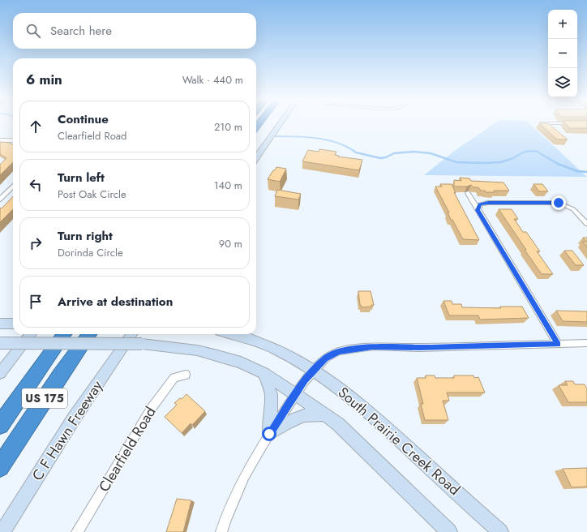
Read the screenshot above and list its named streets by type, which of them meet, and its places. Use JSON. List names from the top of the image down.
{
  "streets": {
    "highway": ["US 175"],
    "main road": ["C F Hawn Freeway", "South Prairie Creek Road"],
    "street": ["Clearfield Road"]
  },
  "page": {
    "map_buttons": ["+", "−"],
    "search": "Search here",
    "heading": ["6 min", "Walk · 440 m"],
    "list": [
      ["Continue", "Clearfield Road", "210 m"],
      ["Turn left", "Post Oak Circle", "140 m"],
      ["Turn right", "Dorinda Circle", "90 m"],
      "Arrive at destination"
    ]
  }
}
